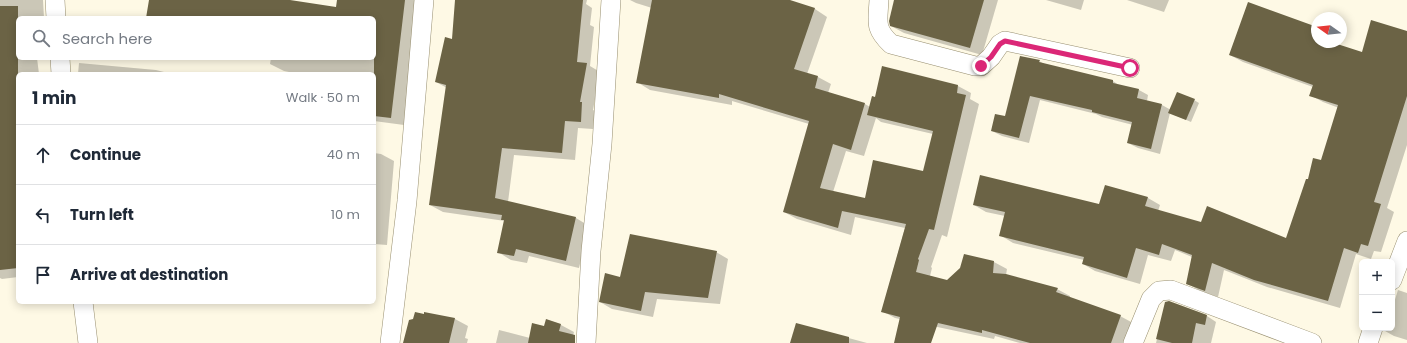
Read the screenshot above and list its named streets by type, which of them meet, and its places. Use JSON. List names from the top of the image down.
{
  "north": "left",
  "page": {
    "search": "Search here",
    "heading": ["1 min", "Walk · 50 m"],
    "list": [
      ["Continue", "40 m"],
      ["Turn left", "10 m"],
      "Arrive at destination"
    ],
    "map_buttons": ["+", "−"]
  }
}
